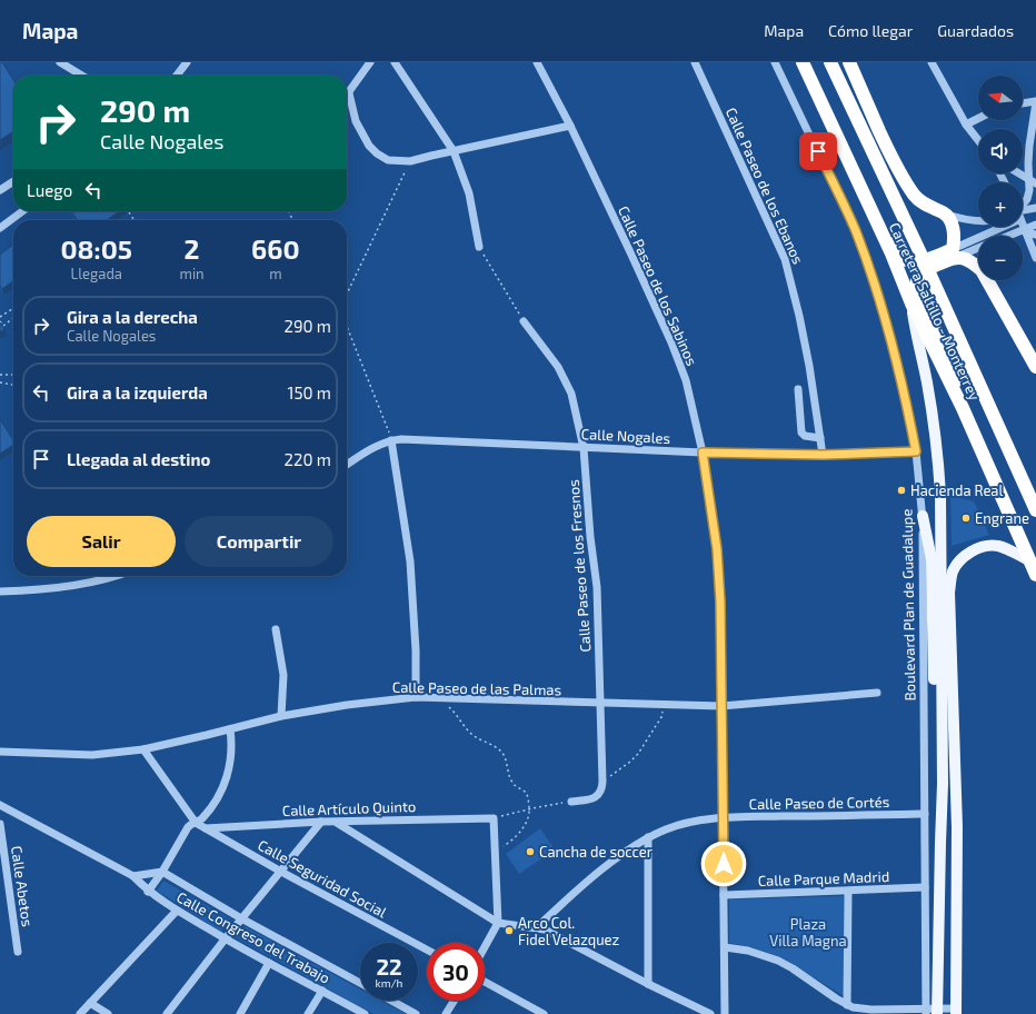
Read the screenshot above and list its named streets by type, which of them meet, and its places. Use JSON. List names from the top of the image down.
{
  "streets": {
    "highway": ["Carretera Saltillo - Monterrey"],
    "street": [
      "Calle Paseo de los Ebanos",
      "Calle Paseo de los Sabinos",
      "Calle Nogales",
      "Calle Paseo de los Fresnos",
      "Boulevard Plan de Guadalupe",
      "Calle Paseo de las Palmas",
      "Calle Paseo de Cortés",
      "Calle Artículo Quinto",
      "Calle Seguridad Social",
      "Calle Parque Madrid",
      "Calle Abetos",
      "Calle Congreso del Trabajo"
    ]
  },
  "crossings": [
    ["Calle Paseo de los Ebanos", "Calle Nogales"],
    ["Calle Paseo de los Sabinos", "Calle Nogales"],
    ["Calle Paseo de los Sabinos", "Calle Paseo de las Palmas"],
    ["Calle Paseo de los Sabinos", "Calle Paseo de Cortés"],
    ["Calle Paseo de los Sabinos", "Calle Parque Madrid"],
    ["Calle Nogales", "Calle Paseo de los Fresnos"],
    ["Calle Nogales", "Boulevard Plan de Guadalupe"],
    ["Calle Paseo de los Fresnos", "Calle Paseo de las Palmas"],
    ["Boulevard Plan de Guadalupe", "Calle Paseo de Cortés"],
    ["Boulevard Plan de Guadalupe", "Calle Parque Madrid"],
    ["Calle Artículo Quinto", "Calle Seguridad Social"]
  ],
  "parks": ["Plaza Villa Magna"],
  "places": [
    "Hacienda Real",
    "Engrane",
    "Cancha de soccer",
    "Arco Col. Fidel Velazquez"
  ],
  "north": "left",
  "page": {
    "header": "Mapa",
    "nav": ["Mapa", "Cómo llegar", "Guardados"],
    "map_buttons": ["+", "−"],
    "turn": ["290 m", "Calle Nogales"],
    "then": "Luego",
    "eta": [
      "08:05",
      "Llegada",
      "2",
      "min",
      "660",
      "m"
    ],
    "list": [
      {
        "name": "Gira a la derecha",
        "note": "Calle Nogales",
        "value": "290 m"
      },
      {
        "name": "Gira a la izquierda",
        "value": "150 m"
      },
      {
        "name": "Llegada al destino",
        "value": "220 m"
      }
    ],
    "buttons": ["Salir", "Compartir"],
    "speed": "22 km/h",
    "limit": "30"
  }
}
